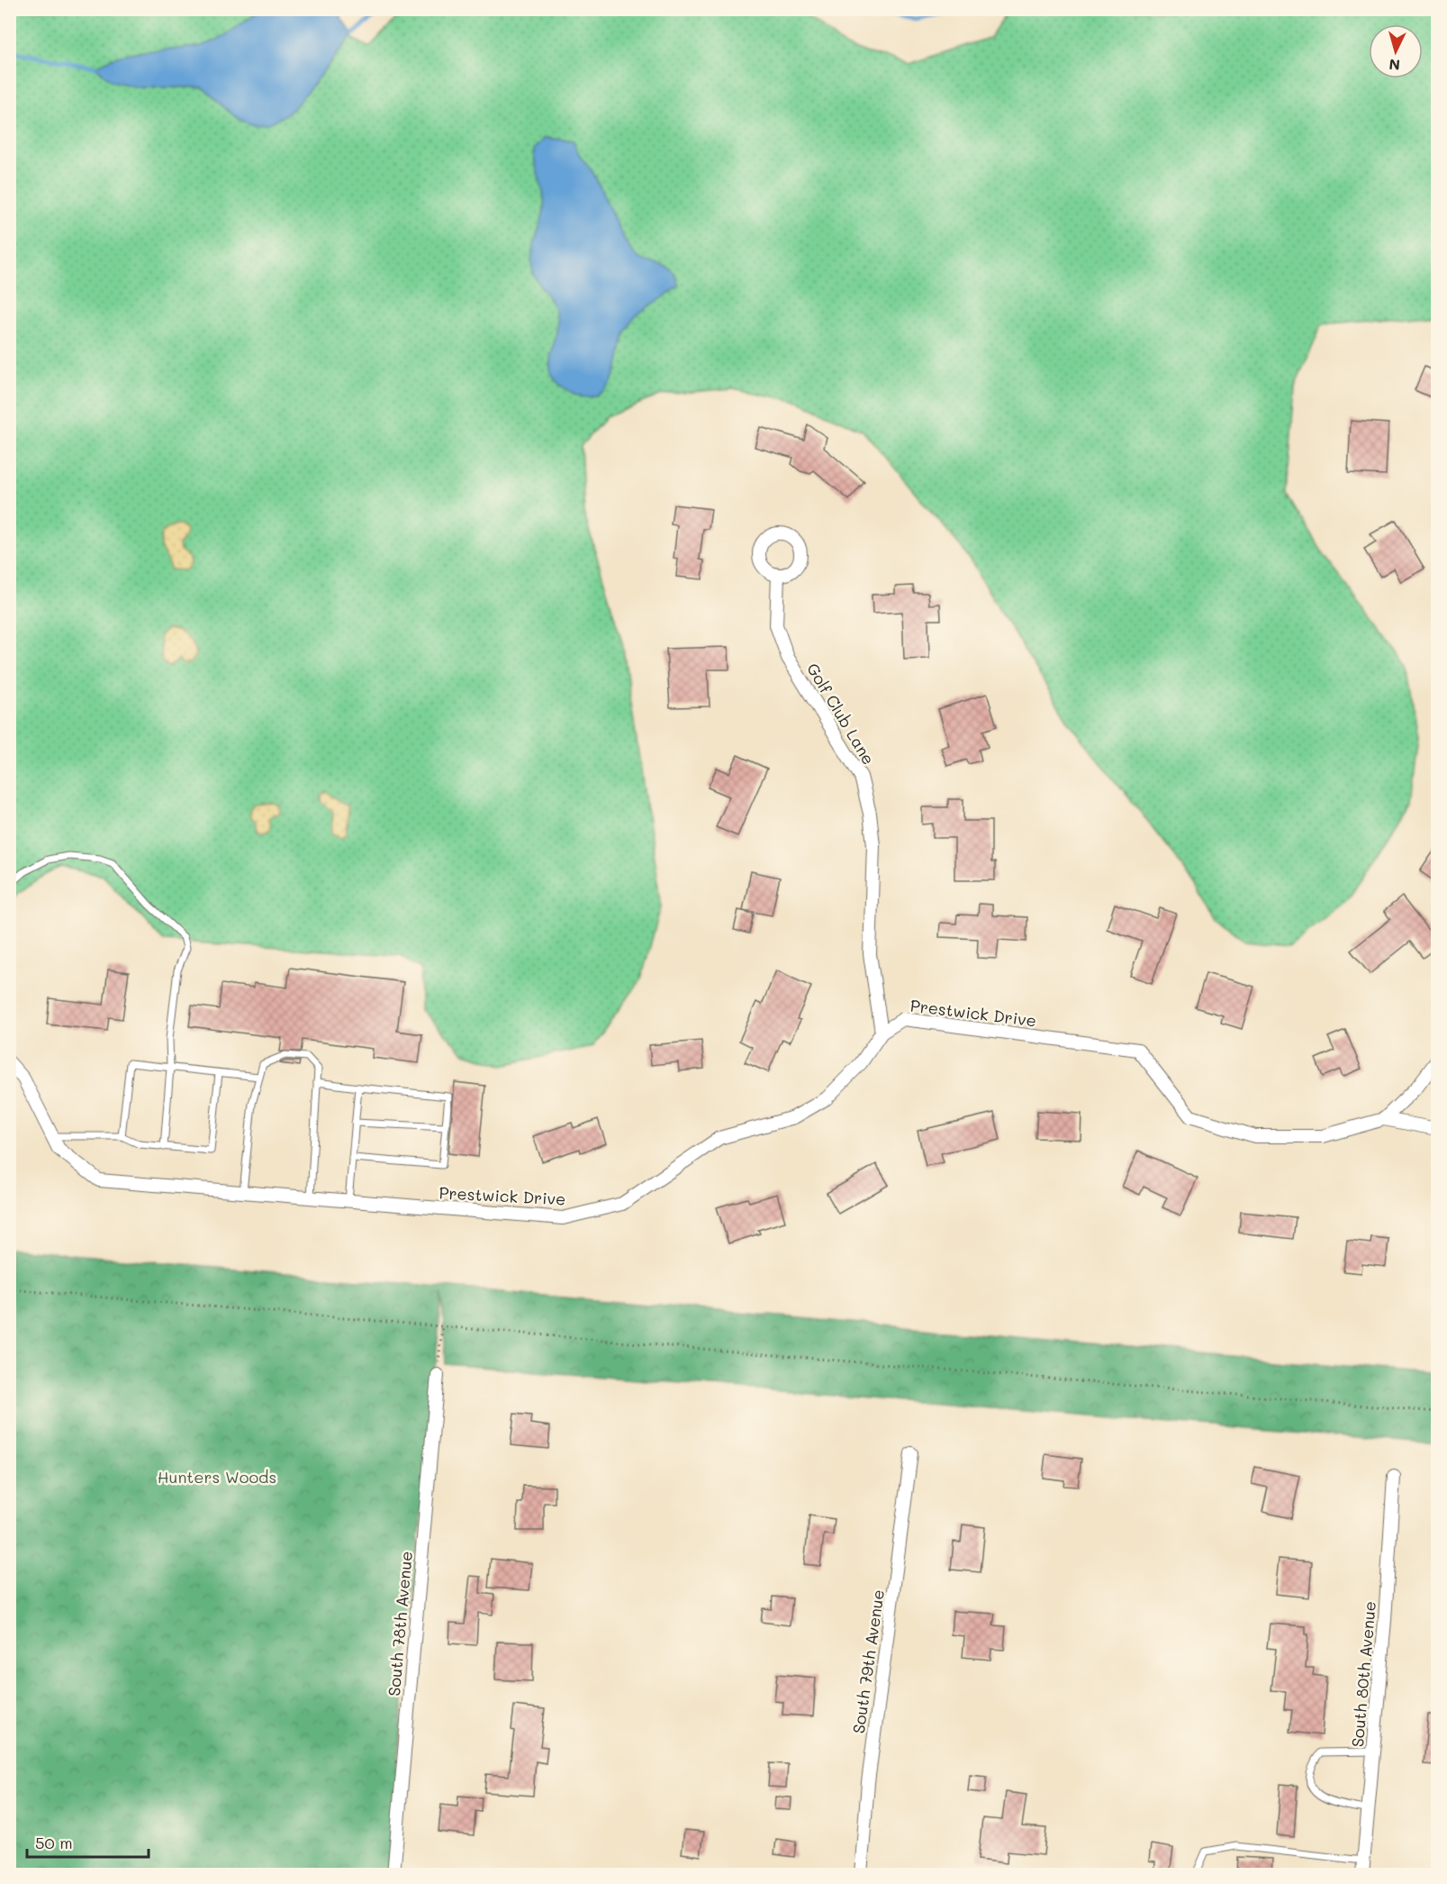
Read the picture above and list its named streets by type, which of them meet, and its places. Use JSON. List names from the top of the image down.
{
  "streets": {
    "street": [
      "Golf Club Lane",
      "Prestwick Drive",
      "South 78th Avenue",
      "South 79th Avenue",
      "South 80th Avenue"
    ]
  },
  "crossings": [
    ["Golf Club Lane", "Prestwick Drive"]
  ],
  "parks": ["Hunters Woods"],
  "scale_bar": "50 m",
  "north": "bottom"
}
